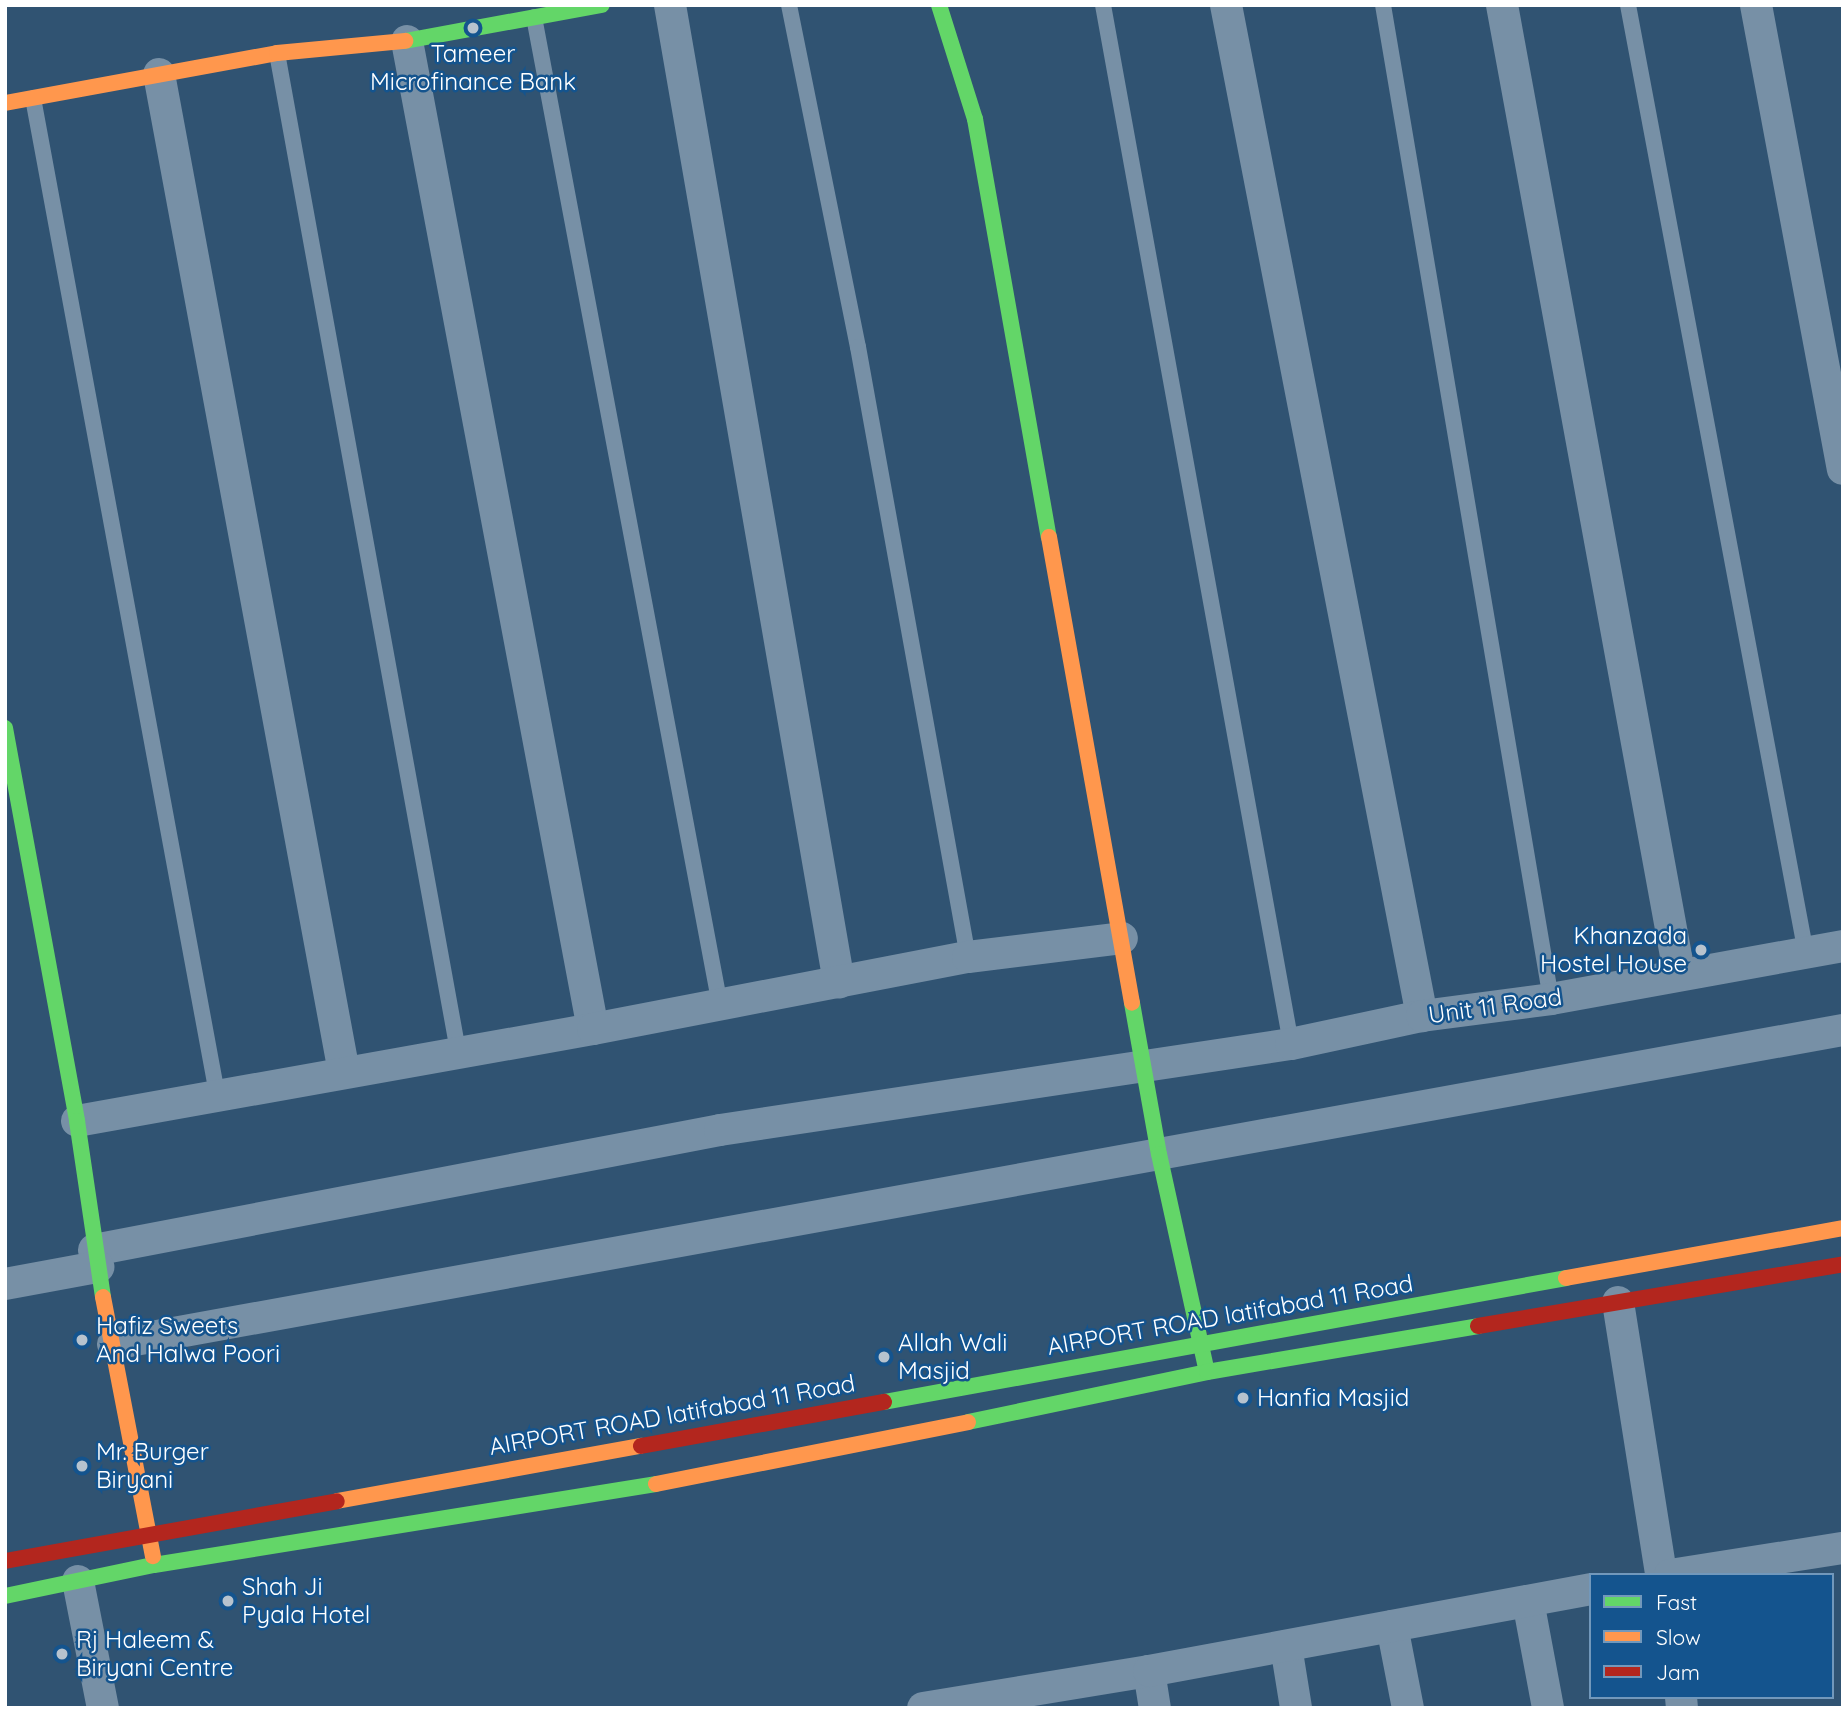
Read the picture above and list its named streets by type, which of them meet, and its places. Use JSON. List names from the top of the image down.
{
  "streets": {
    "street": ["Unit 11 Road", "AIRPORT ROAD latifabad 11 Road"]
  },
  "places": [
    "Tameer Microfinance Bank",
    "Khanzada Hostel House",
    "Hafiz Sweets And Halwa Poori",
    "Allah Wali Masjid",
    "Hanfia Masjid",
    "Mr. Burger Biryani",
    "Shah Ji Pyala Hotel",
    "Rj Haleem & Biryani Centre"
  ],
  "legend": ["Fast", "Slow", "Jam"]
}
